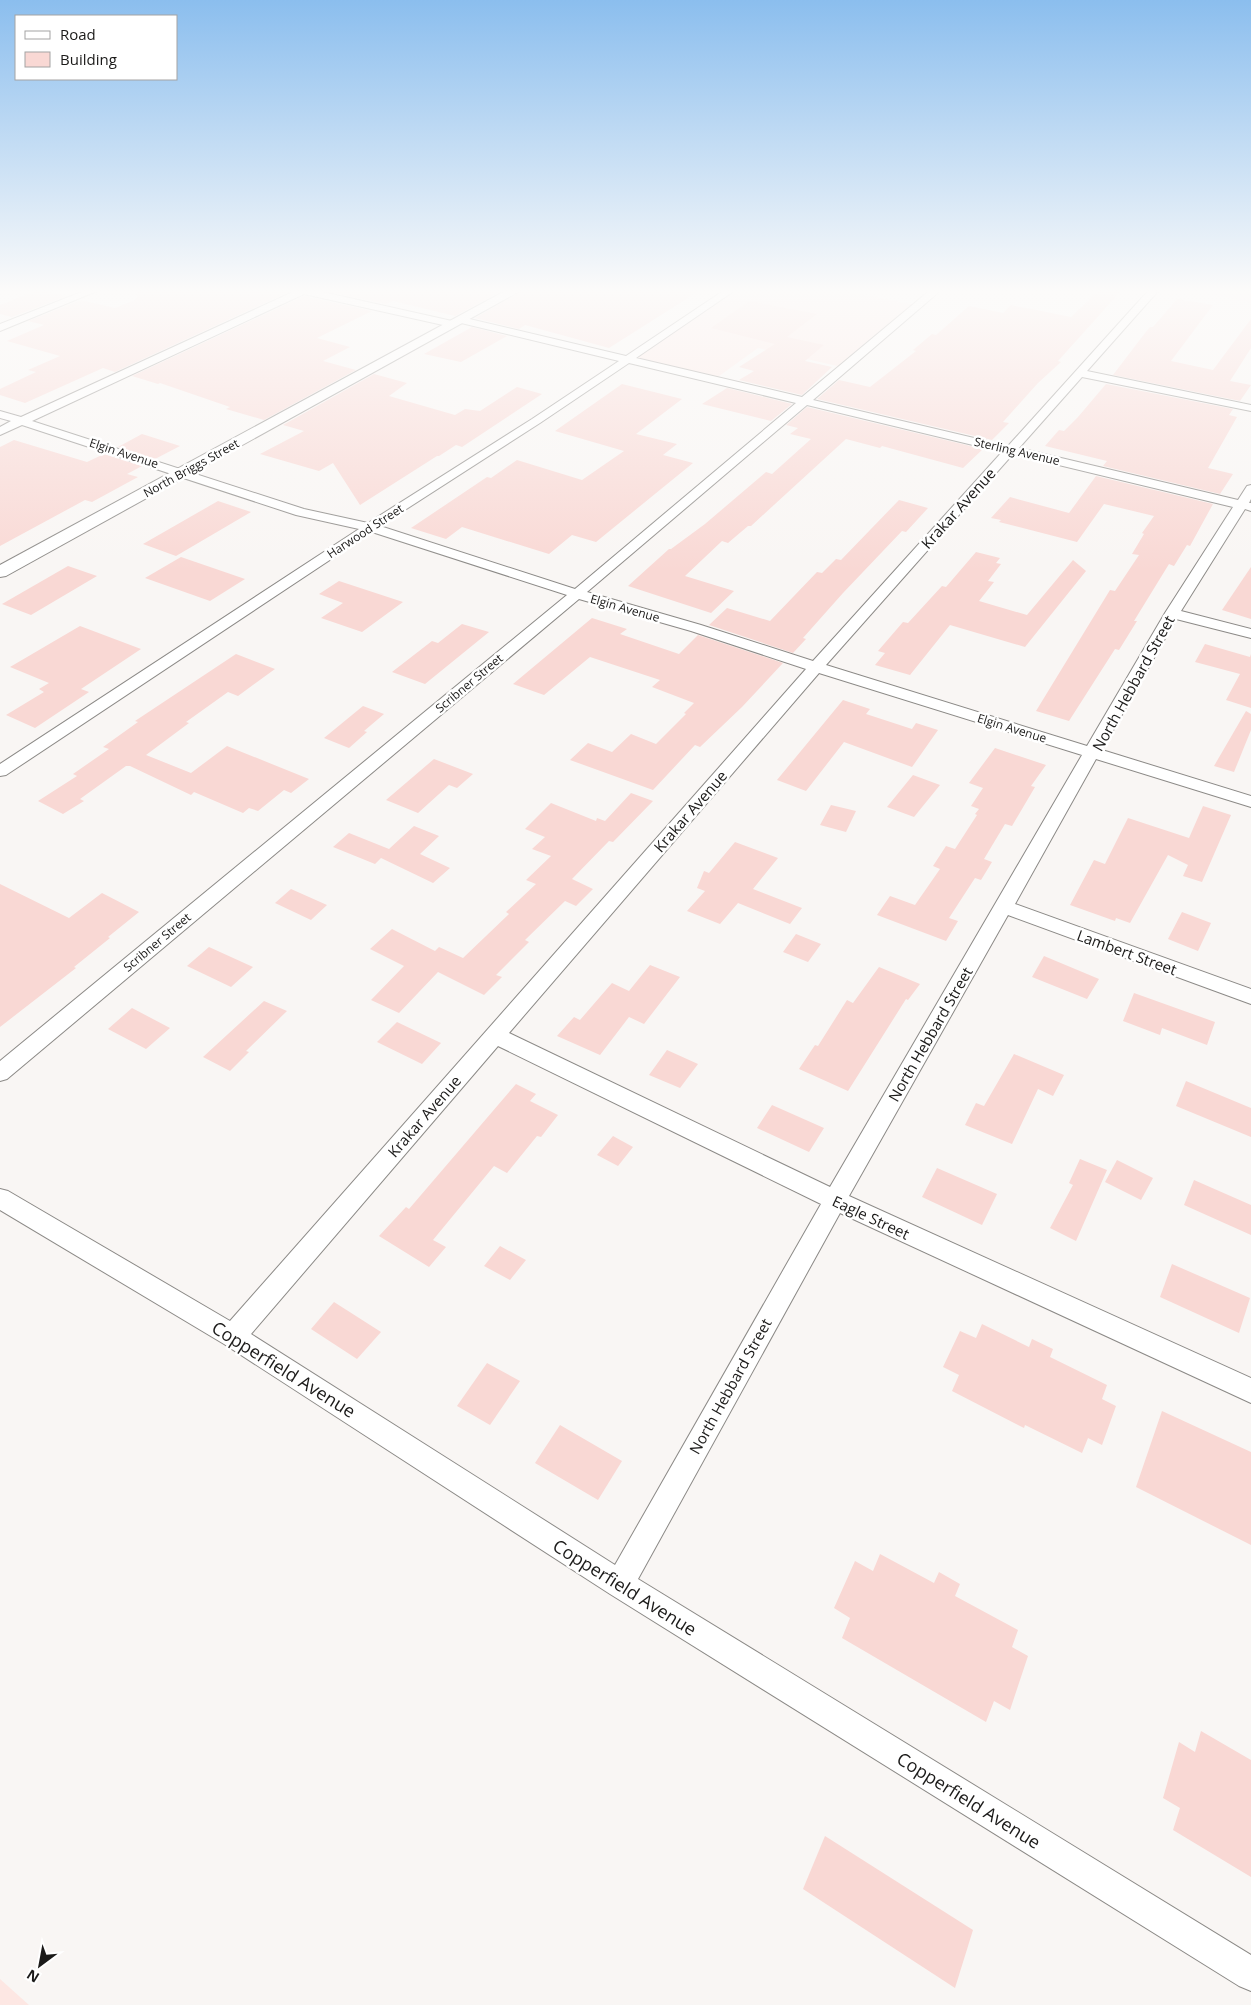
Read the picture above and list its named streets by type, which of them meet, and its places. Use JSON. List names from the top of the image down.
{
  "streets": {
    "street": [
      "Sterling Avenue",
      "Elgin Avenue",
      "North Briggs Street",
      "Krakar Avenue",
      "Harwood Street",
      "Scribner Street",
      "North Hebbard Street",
      "Lambert Street",
      "Eagle Street",
      "Copperfield Avenue"
    ]
  },
  "crossings": [
    ["Sterling Avenue", "Krakar Avenue"],
    ["Sterling Avenue", "Scribner Street"],
    ["Sterling Avenue", "North Hebbard Street"],
    ["Elgin Avenue", "North Briggs Street"],
    ["Elgin Avenue", "Krakar Avenue"],
    ["Elgin Avenue", "Harwood Street"],
    ["Elgin Avenue", "Scribner Street"],
    ["Elgin Avenue", "North Hebbard Street"],
    ["Krakar Avenue", "Eagle Street"],
    ["Krakar Avenue", "Copperfield Avenue"],
    ["North Hebbard Street", "Lambert Street"],
    ["North Hebbard Street", "Eagle Street"],
    ["North Hebbard Street", "Copperfield Avenue"]
  ],
  "legend": ["Road", "Building"],
  "north": "bottom left"
}
